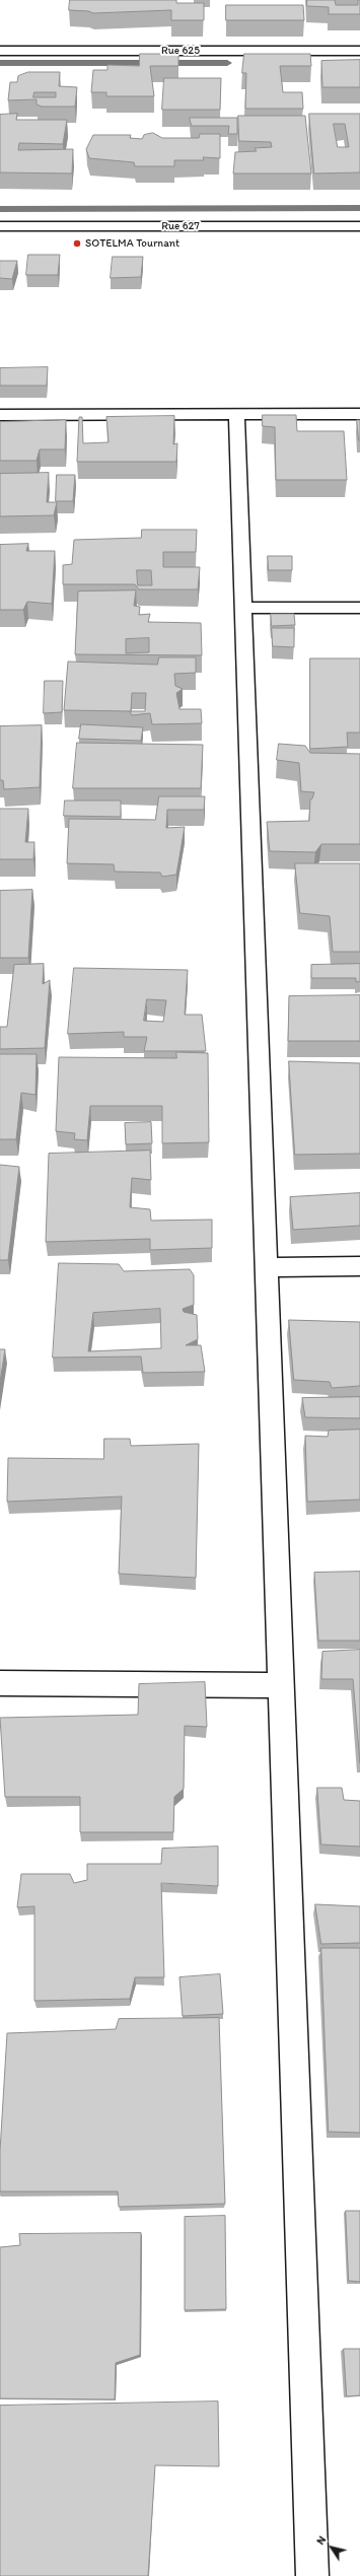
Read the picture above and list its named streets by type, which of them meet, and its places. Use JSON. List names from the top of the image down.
{
  "streets": {
    "street": ["Rue 625", "Rue 627"]
  },
  "places": ["SOTELMA Tournant"],
  "north": "top left"
}
